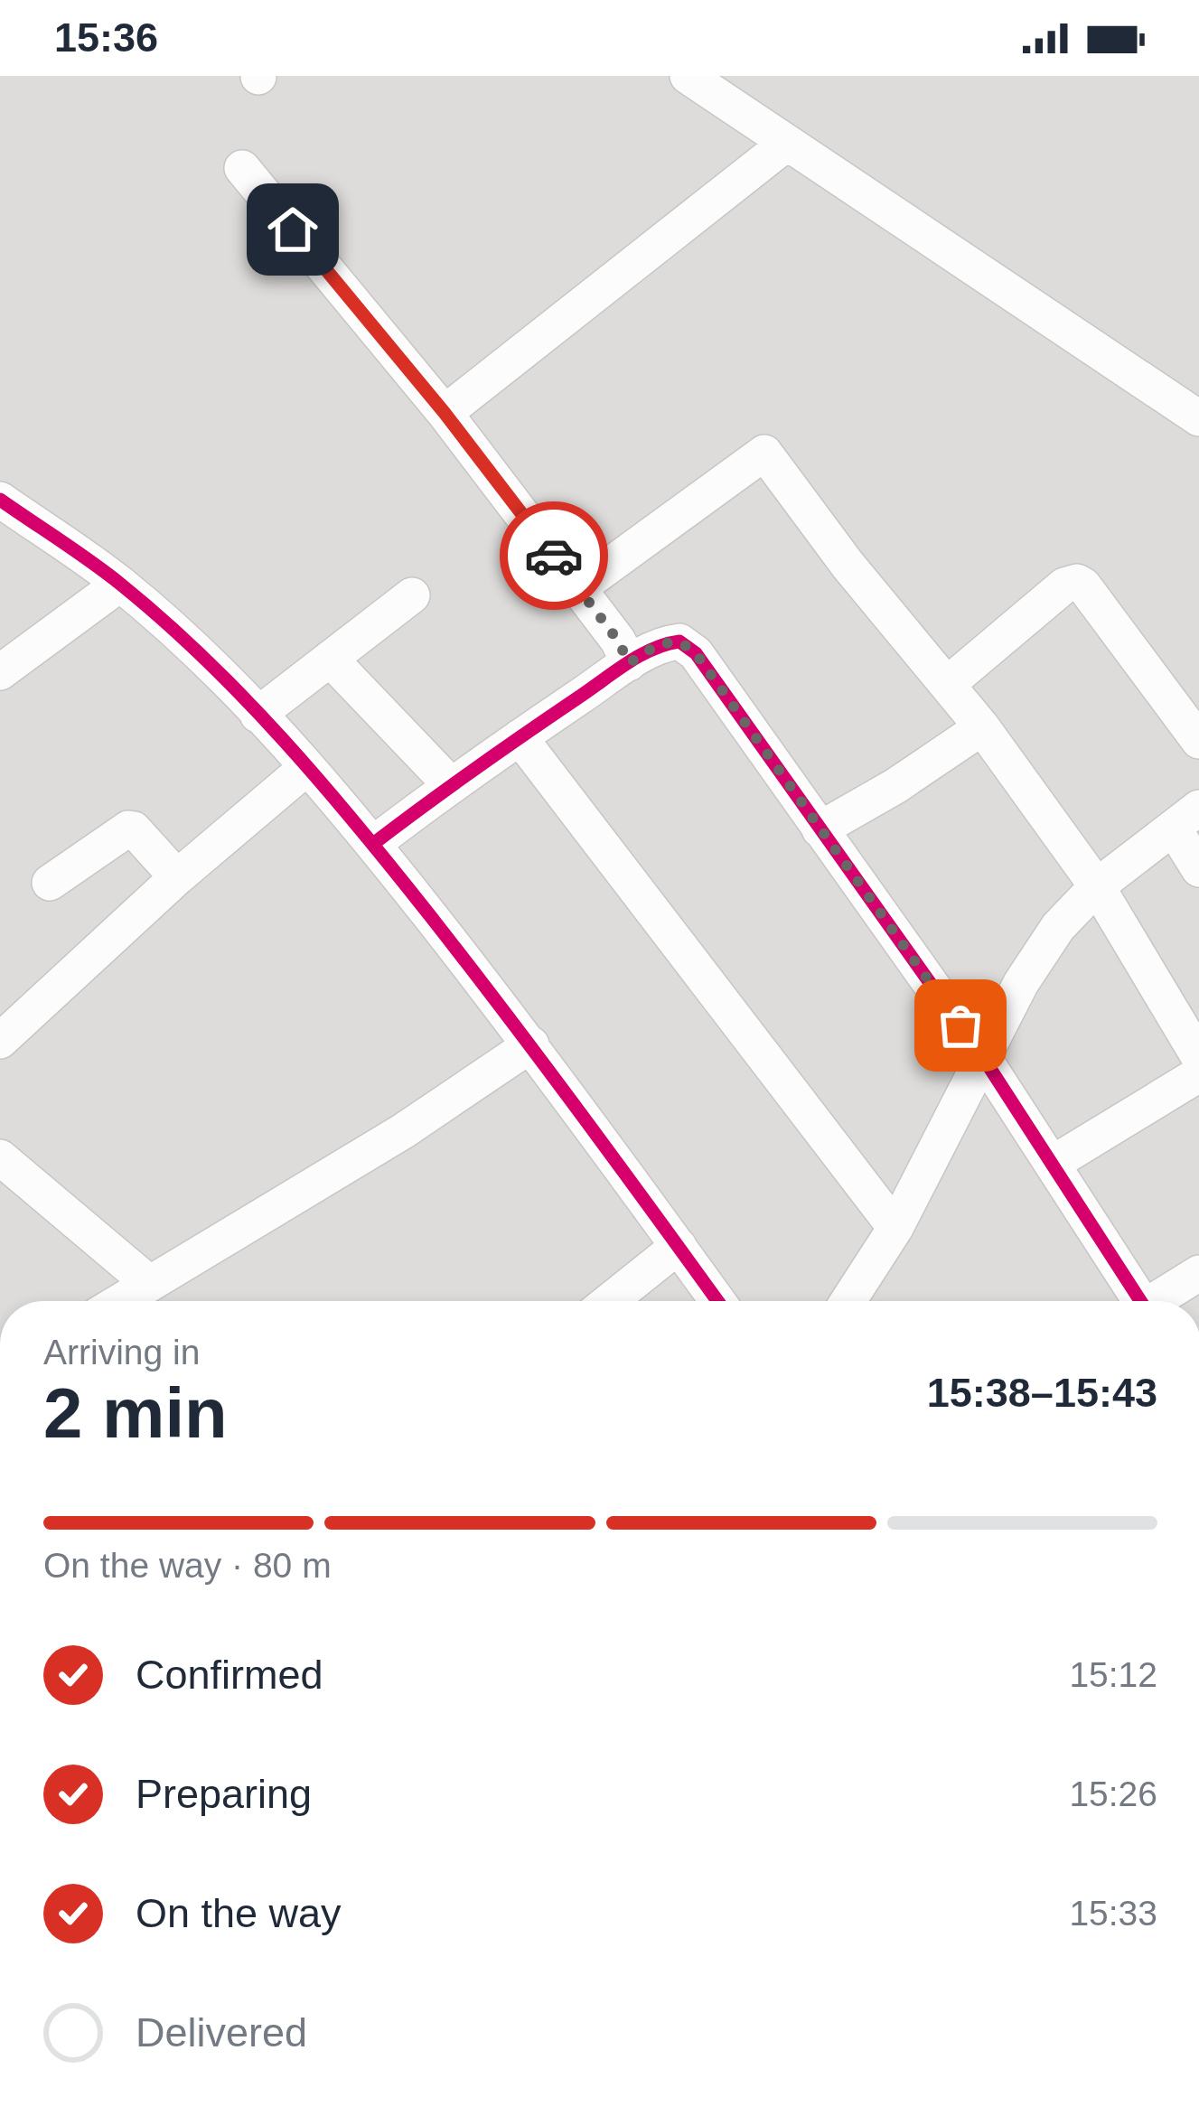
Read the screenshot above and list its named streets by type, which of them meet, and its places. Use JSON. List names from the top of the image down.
{
  "page": {
    "status": "15:36",
    "heading": ["2 min", "Arriving in", "15:38–15:43"],
    "bar": "On the way · 80 m",
    "list": [
      ["Confirmed", "15:12"],
      ["Preparing", "15:26"],
      ["On the way", "15:33"],
      "Delivered"
    ]
  }
}
